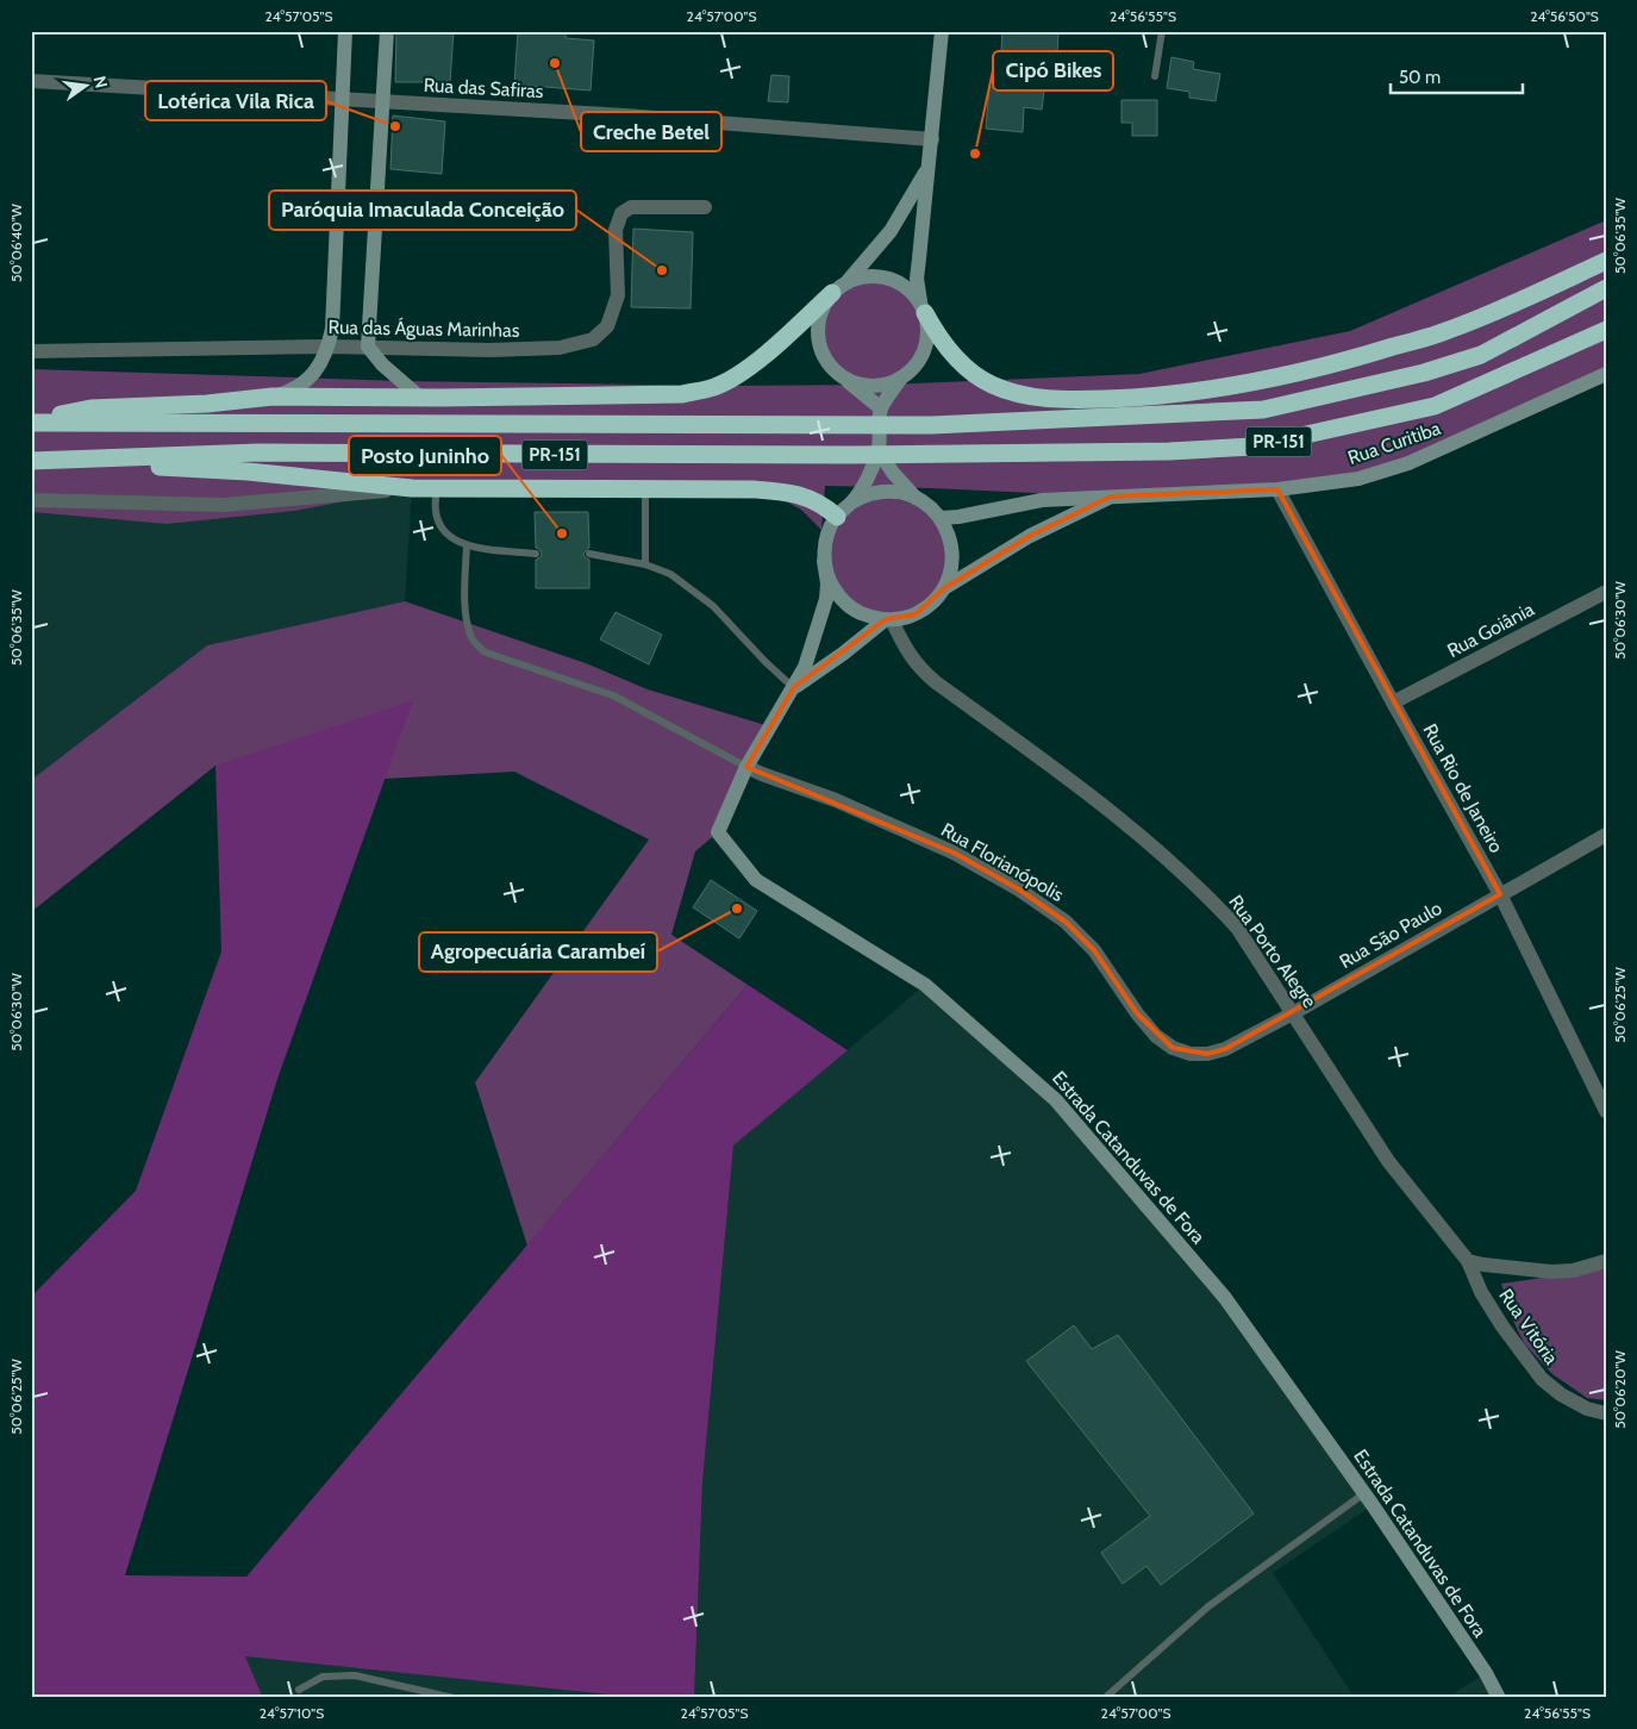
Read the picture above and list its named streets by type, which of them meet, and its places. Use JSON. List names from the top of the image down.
{
  "streets": {
    "highway": ["PR-151"],
    "street": [
      "Rua das Safiras",
      "Rua das Águas Marinhas",
      "Rua Curitiba",
      "Rua Goiânia",
      "Rua Rio de Janeiro",
      "Rua Florianópolis",
      "Rua São Paulo",
      "Rua Porto Alegre",
      "Estrada Catanduvas de Fora",
      "Rua Vitória"
    ]
  },
  "crossings": [
    ["Rua Curitiba", "Rua Rio de Janeiro"],
    ["Rua Curitiba", "Rua Porto Alegre"],
    ["Rua Curitiba", "Estrada Catanduvas de Fora"],
    ["Rua Goiânia", "Rua Rio de Janeiro"],
    ["Rua Rio de Janeiro", "Rua São Paulo"],
    ["Rua Florianópolis", "Rua São Paulo"],
    ["Rua Florianópolis", "Estrada Catanduvas de Fora"],
    ["Rua São Paulo", "Rua Porto Alegre"],
    ["Rua Porto Alegre", "Estrada Catanduvas de Fora"],
    ["Rua Porto Alegre", "Rua Vitória"]
  ],
  "places": [
    "Creche Betel",
    "Lotérica Vila Rica",
    "Cipó Bikes",
    "Paróquia Imaculada Conceição",
    "Posto Juninho",
    "Agropecuária Carambeí"
  ],
  "scale_bar": "50 m",
  "north": "right",
  "coordinates": [
    "24°57'05\"S",
    "24°57'00\"S",
    "24°56'55\"S",
    "24°56'50\"S",
    "50°06'35\"W",
    "50°06'40\"W",
    "50°06'30\"W",
    "50°06'25\"W",
    "50°06'20\"W",
    "24°57'10\"S"
  ]
}
